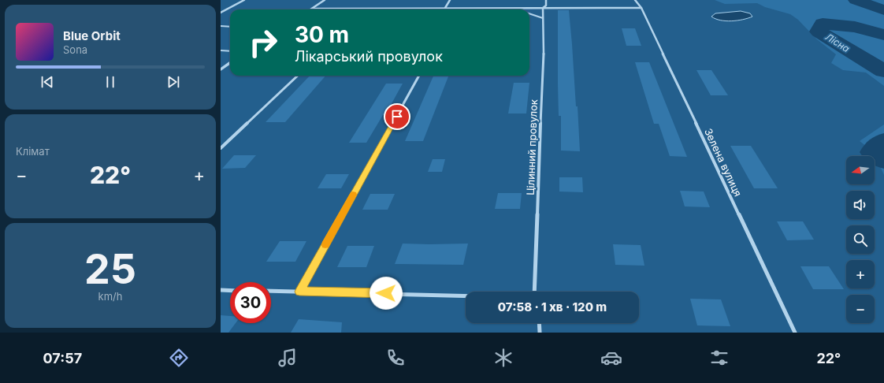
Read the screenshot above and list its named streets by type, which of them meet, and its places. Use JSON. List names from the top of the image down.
{
  "streets": {
    "street": ["Цілинний провулок", "Зелена вулиця"]
  },
  "water": ["Лісна"],
  "north": "left",
  "page": {
    "turn": ["30 m", "Лікарський провулок"],
    "song": ["Blue Orbit", "Sona"],
    "tile": [
      "Клімат",
      ["25", "km/h"]
    ],
    "map_buttons": ["+", "−"],
    "heat": ["−", "22°", "+"],
    "limit": "30",
    "trip": "07:58 · 1 хв · 120 m",
    "tabs": ["07:57", "22°"]
  }
}
